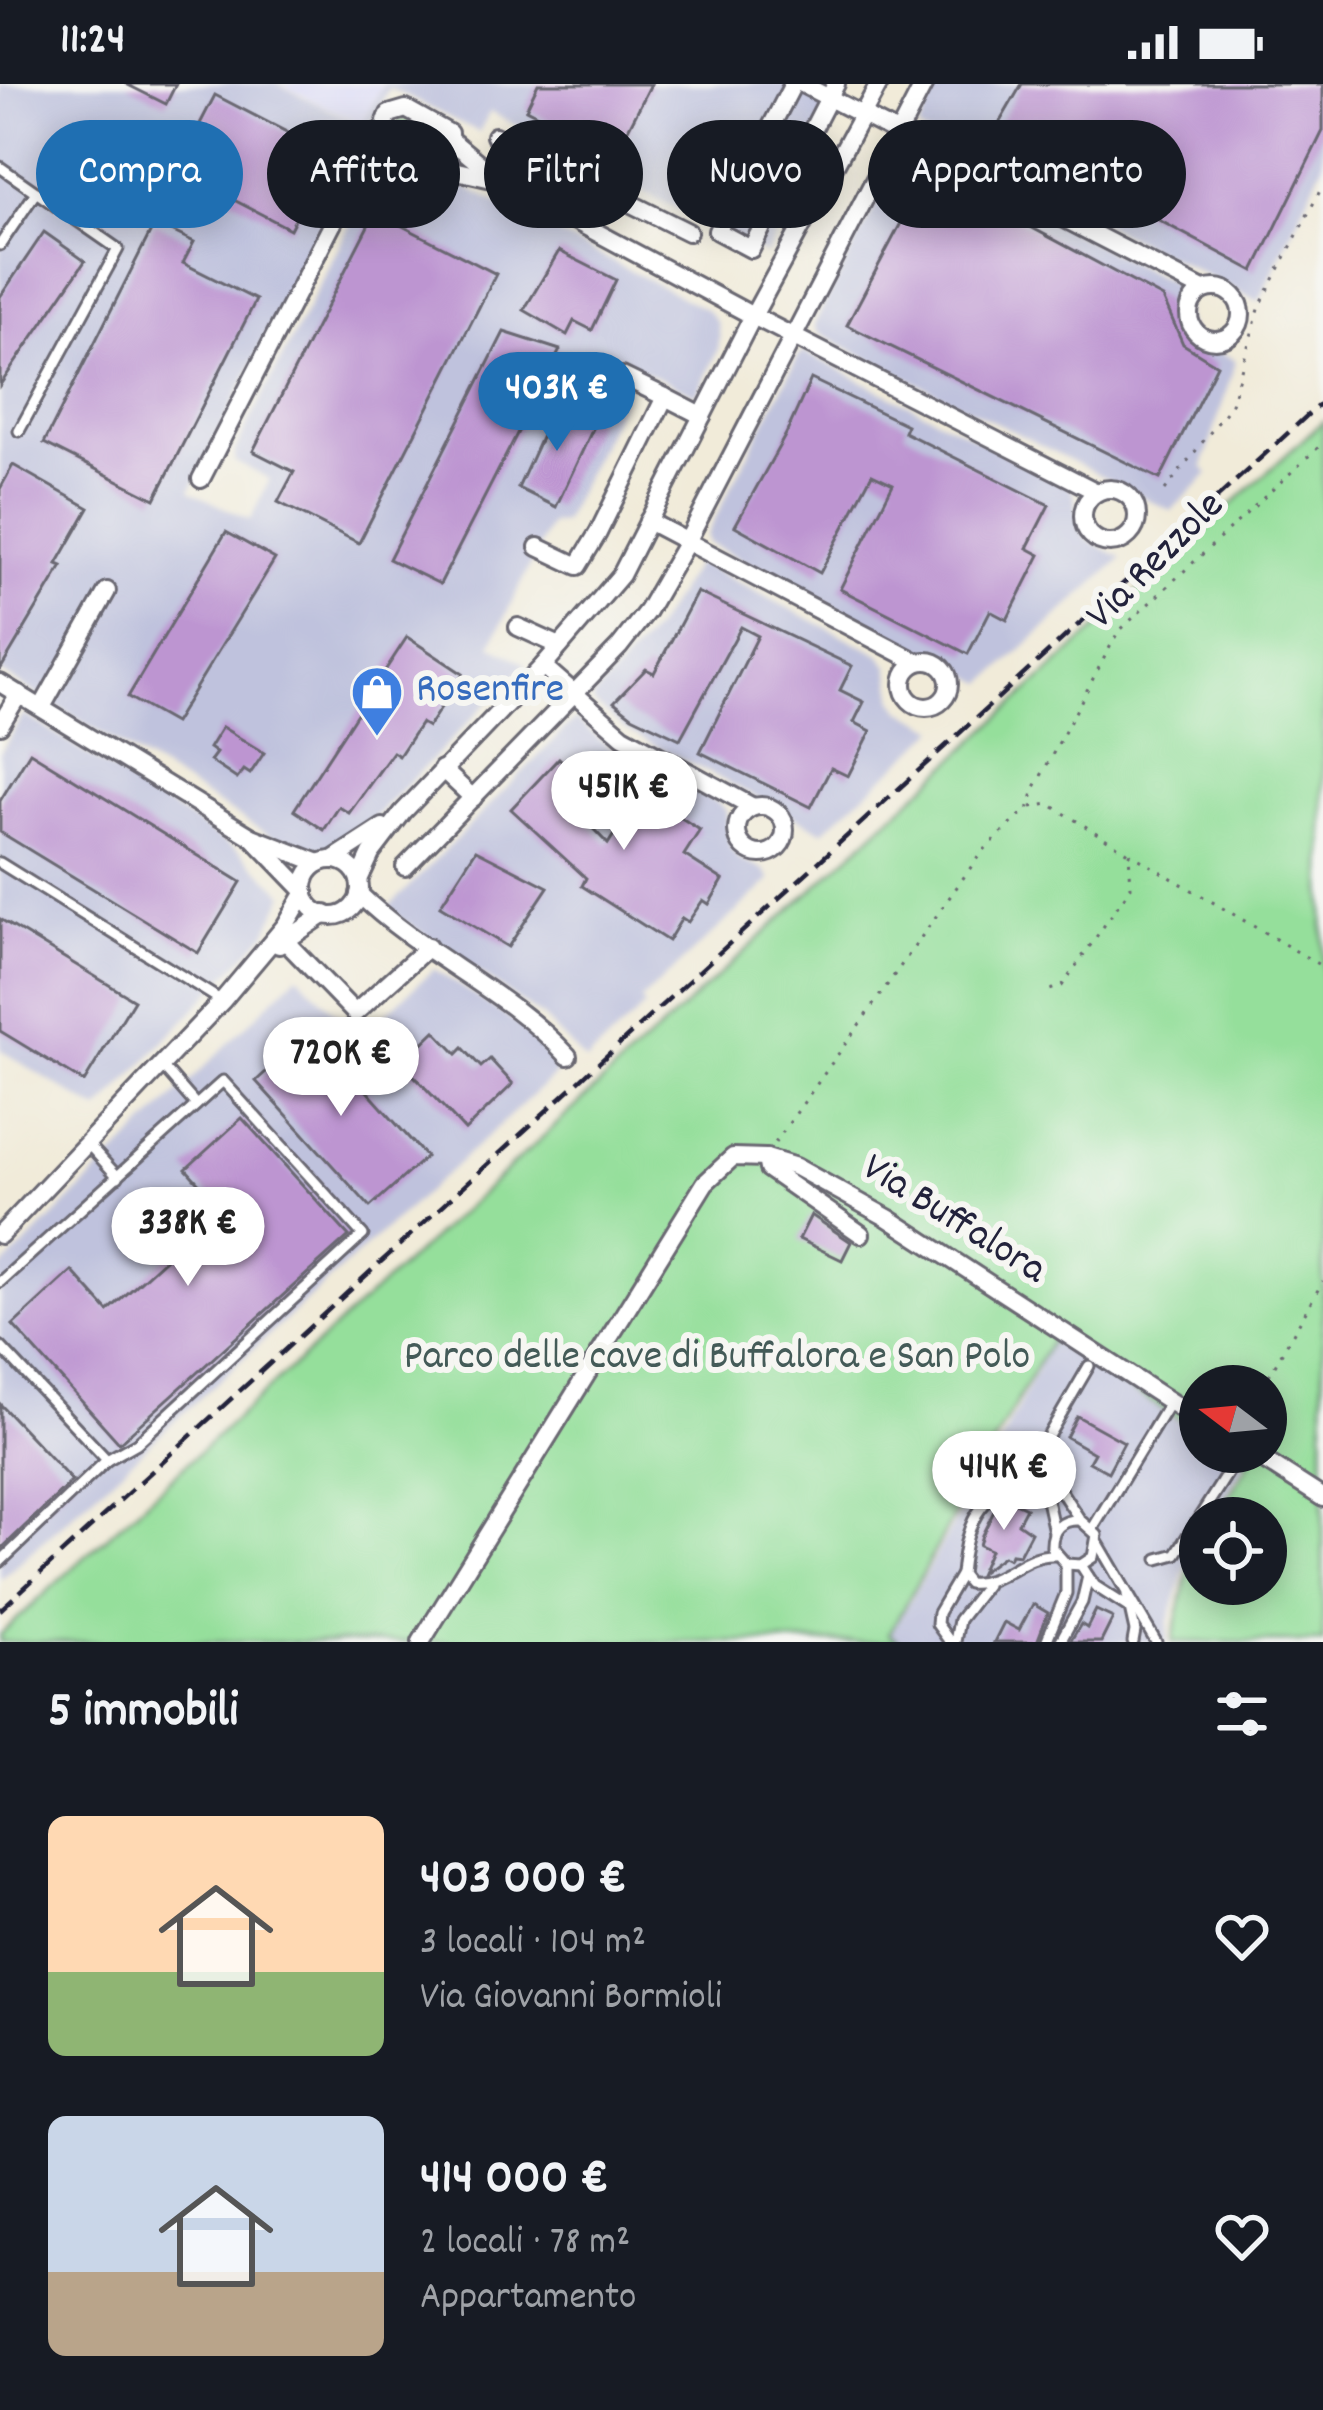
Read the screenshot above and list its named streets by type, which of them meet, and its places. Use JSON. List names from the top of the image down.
{
  "streets": {
    "street": ["Via Buffalora"],
    "path": ["Via Rezzole"]
  },
  "crossings": [
    ["Via Rezzole", "Via Buffalora"]
  ],
  "parks": ["Parco delle cave di Buffalora e San Polo"],
  "places": {
    "shop": ["Rosenfire"]
  },
  "north": "left",
  "page": {
    "status": "11:24",
    "chip": [
      "Compra",
      "Affitta",
      "Filtri",
      "Nuovo",
      "Appartamento"
    ],
    "price": [
      "403K €",
      "451K €",
      "720K €",
      "338K €",
      "414K €"
    ],
    "heading": "5 immobili",
    "list": [
      {
        "name": "403 000 €",
        "note": "3 locali · 104 m² · Via Giovanni Bormioli"
      },
      {
        "name": "414 000 €",
        "note": "2 locali · 78 m² · Appartamento"
      }
    ]
  }
}
